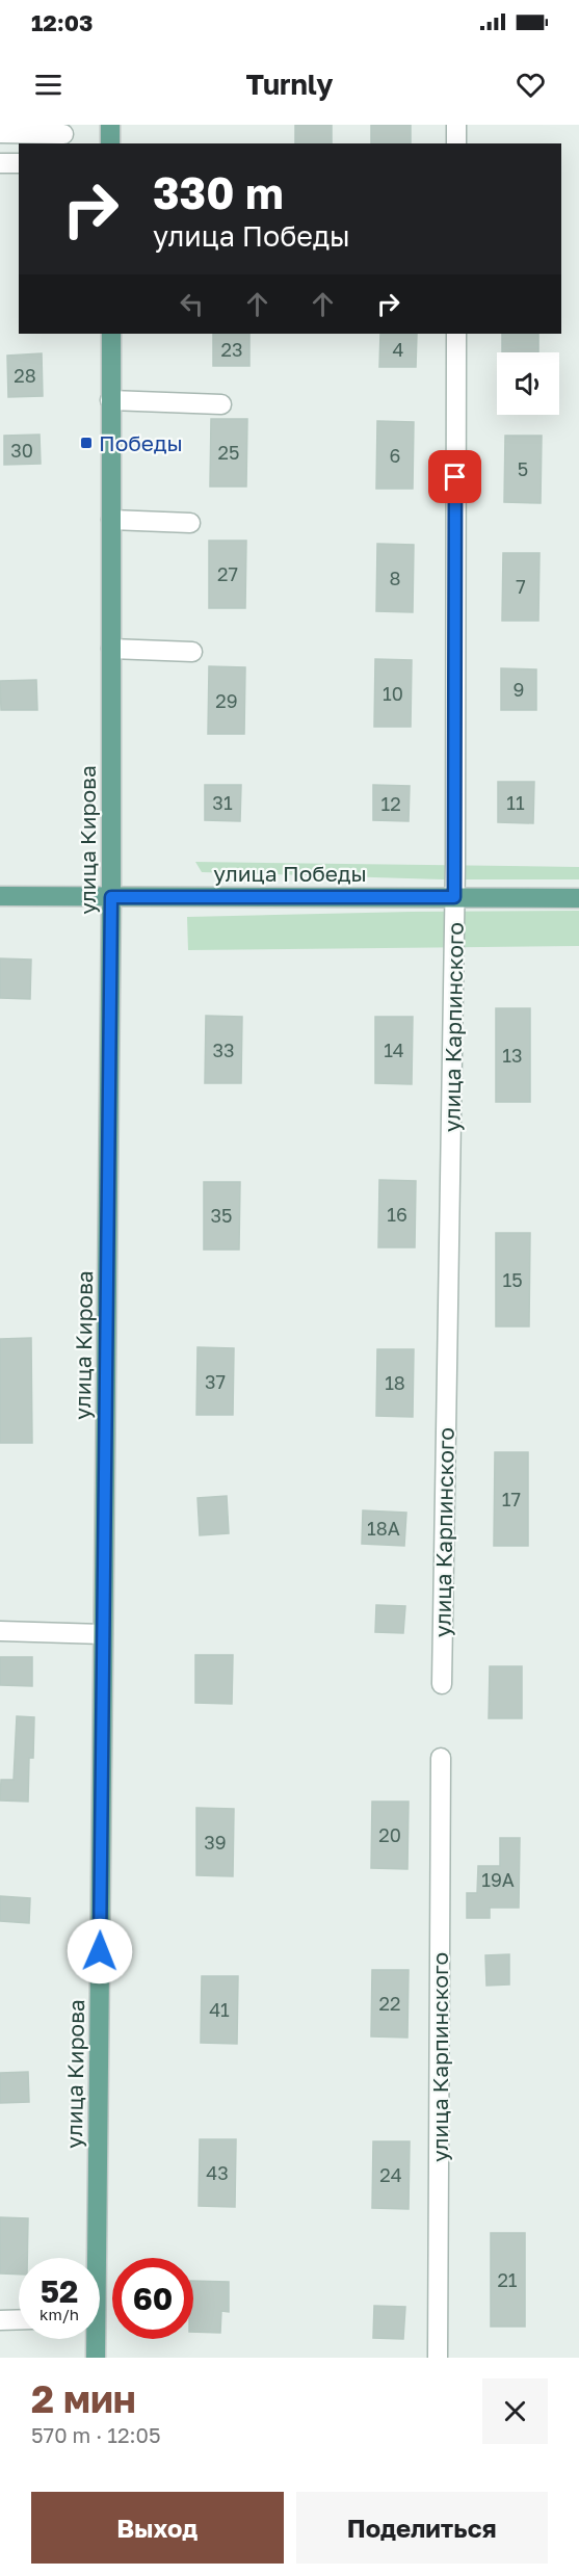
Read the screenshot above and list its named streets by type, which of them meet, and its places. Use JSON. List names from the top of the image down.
{
  "streets": {
    "main road": ["улица Кирова", "улица Победы"],
    "street": ["улица Карпинского"]
  },
  "crossings": [
    ["улица Кирова", "улица Победы"],
    ["улица Победы", "улица Карпинского"]
  ],
  "places": {
    "transit": ["Победы"]
  },
  "house_numbers": [
    "23",
    "4",
    "28",
    "30",
    "25",
    "6",
    "5",
    "27",
    "8",
    "7",
    "9",
    "10",
    "29",
    "31",
    "11",
    "12",
    "33",
    "14",
    "13",
    "16",
    "35",
    "15",
    "37",
    "18",
    "17",
    "18А",
    "20",
    "39",
    "19А",
    "22",
    "41",
    "43",
    "24",
    "21"
  ],
  "page": {
    "status": "12:03",
    "header": "Turnly",
    "turn": ["330 m", "улица Победы"],
    "speed": "52 km/h",
    "limit": "60",
    "heading": ["2 мин", "570 m · 12:05"],
    "buttons": ["Выход", "Поделиться"]
  }
}
